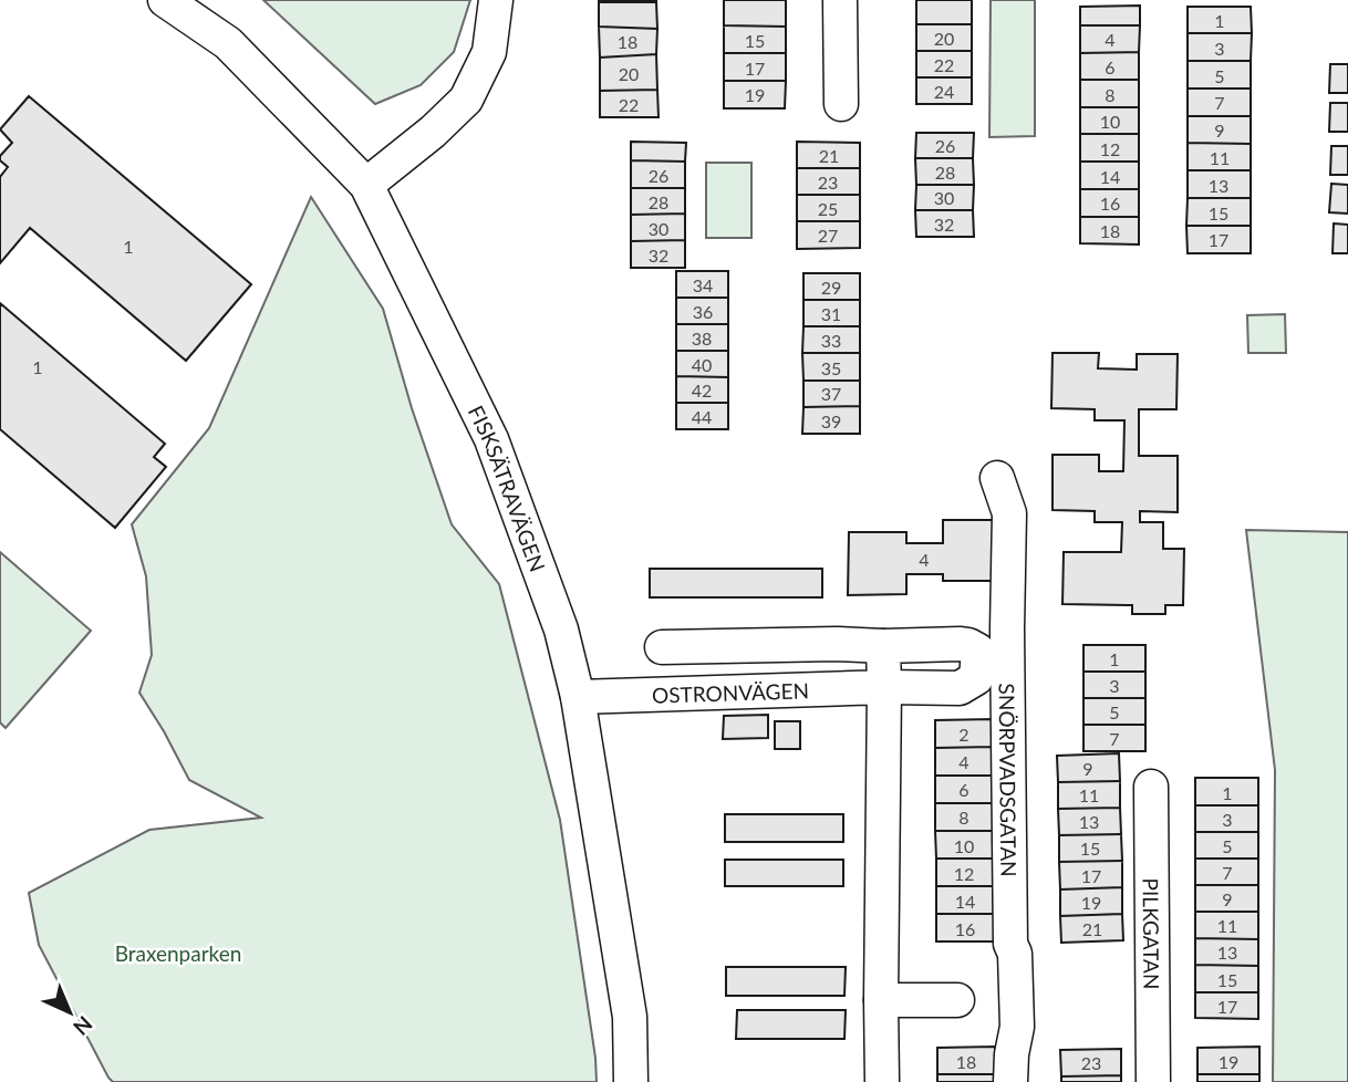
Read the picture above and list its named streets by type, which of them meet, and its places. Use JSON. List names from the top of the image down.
{
  "streets": {
    "street": [
      "FISKSÄTRAVÄGEN",
      "OSTRONVÄGEN",
      "SNÖRPVADSGATAN",
      "PILKGATAN"
    ]
  },
  "crossings": [
    ["FISKSÄTRAVÄGEN", "OSTRONVÄGEN"]
  ],
  "parks": ["Braxenparken"],
  "house_numbers": [
    "1",
    "20",
    "4",
    "15",
    "18",
    "3",
    "22",
    "6",
    "17",
    "20",
    "5",
    "24",
    "19",
    "8",
    "7",
    "22",
    "10",
    "9",
    "26",
    "12",
    "21",
    "11",
    "28",
    "26",
    "14",
    "23",
    "13",
    "30",
    "28",
    "16",
    "25",
    "15",
    "32",
    "30",
    "18",
    "27",
    "17",
    "1",
    "32",
    "34",
    "29",
    "36",
    "31",
    "38",
    "33",
    "40",
    "1",
    "35",
    "42",
    "37",
    "44",
    "39",
    "4",
    "1",
    "3",
    "5",
    "2",
    "7",
    "4",
    "9",
    "6",
    "1",
    "11",
    "8",
    "3",
    "13",
    "10",
    "5",
    "15",
    "7",
    "12",
    "17",
    "9",
    "14",
    "19",
    "11",
    "16",
    "21",
    "13",
    "15",
    "17",
    "18",
    "19",
    "23"
  ],
  "north": "bottom right"
}
